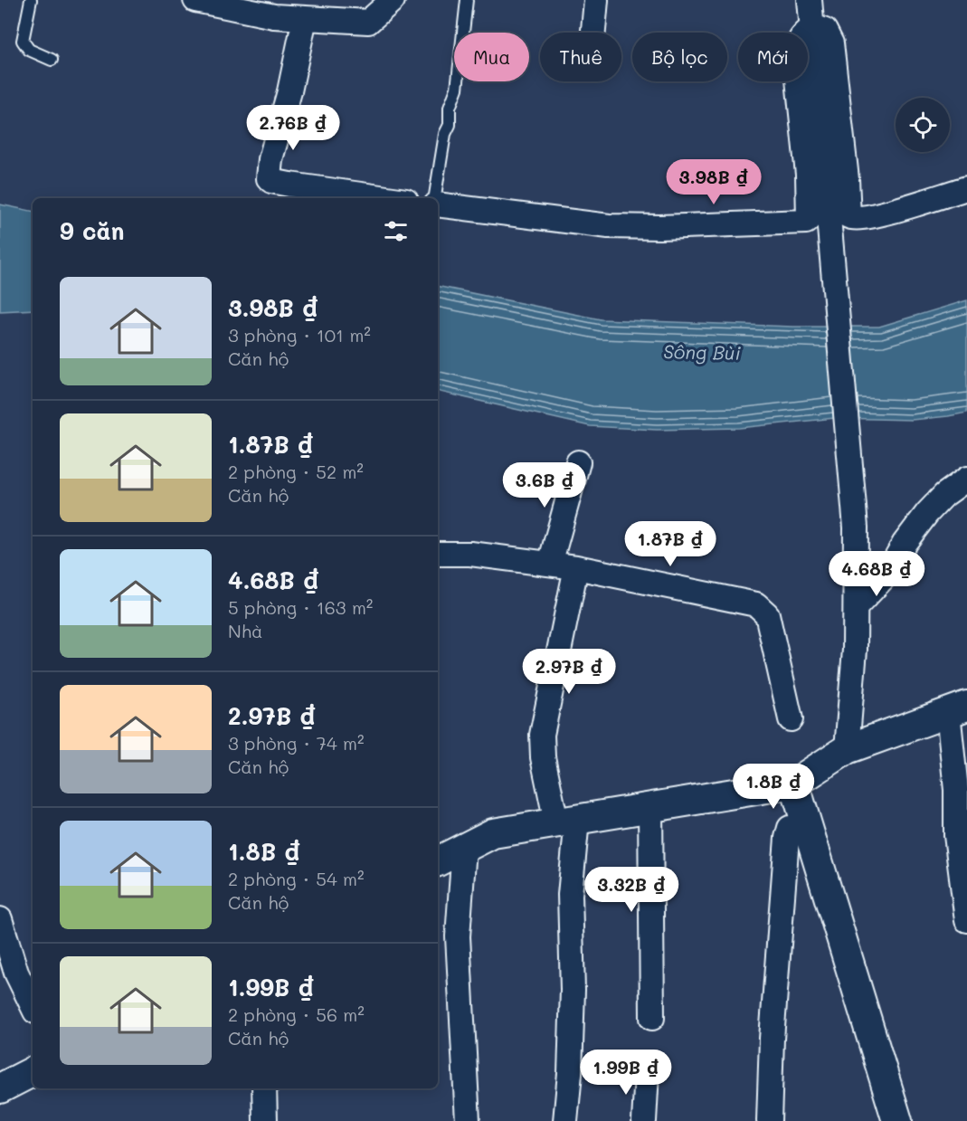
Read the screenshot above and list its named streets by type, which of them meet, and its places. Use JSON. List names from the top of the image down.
{
  "water": ["Sông Bùi"],
  "page": {
    "chip": [
      "Mua",
      "Thuê",
      "Bộ lọc",
      "Mới"
    ],
    "price": [
      "2.76B ₫",
      "3.98B ₫",
      "3.6B ₫",
      "1.87B ₫",
      "4.68B ₫",
      "2.97B ₫",
      "1.8B ₫",
      "3.32B ₫",
      "1.99B ₫"
    ],
    "heading": "9 căn",
    "list": [
      {
        "name": "3.98B ₫",
        "note": "3 phòng · 101 m² · Căn hộ"
      },
      {
        "name": "1.87B ₫",
        "note": "2 phòng · 52 m² · Căn hộ"
      },
      {
        "name": "4.68B ₫",
        "note": "5 phòng · 163 m² · Nhà"
      },
      {
        "name": "2.97B ₫",
        "note": "3 phòng · 74 m² · Căn hộ"
      },
      {
        "name": "1.8B ₫",
        "note": "2 phòng · 54 m² · Căn hộ"
      },
      {
        "name": "1.99B ₫",
        "note": "2 phòng · 56 m² · Căn hộ"
      }
    ]
  }
}
